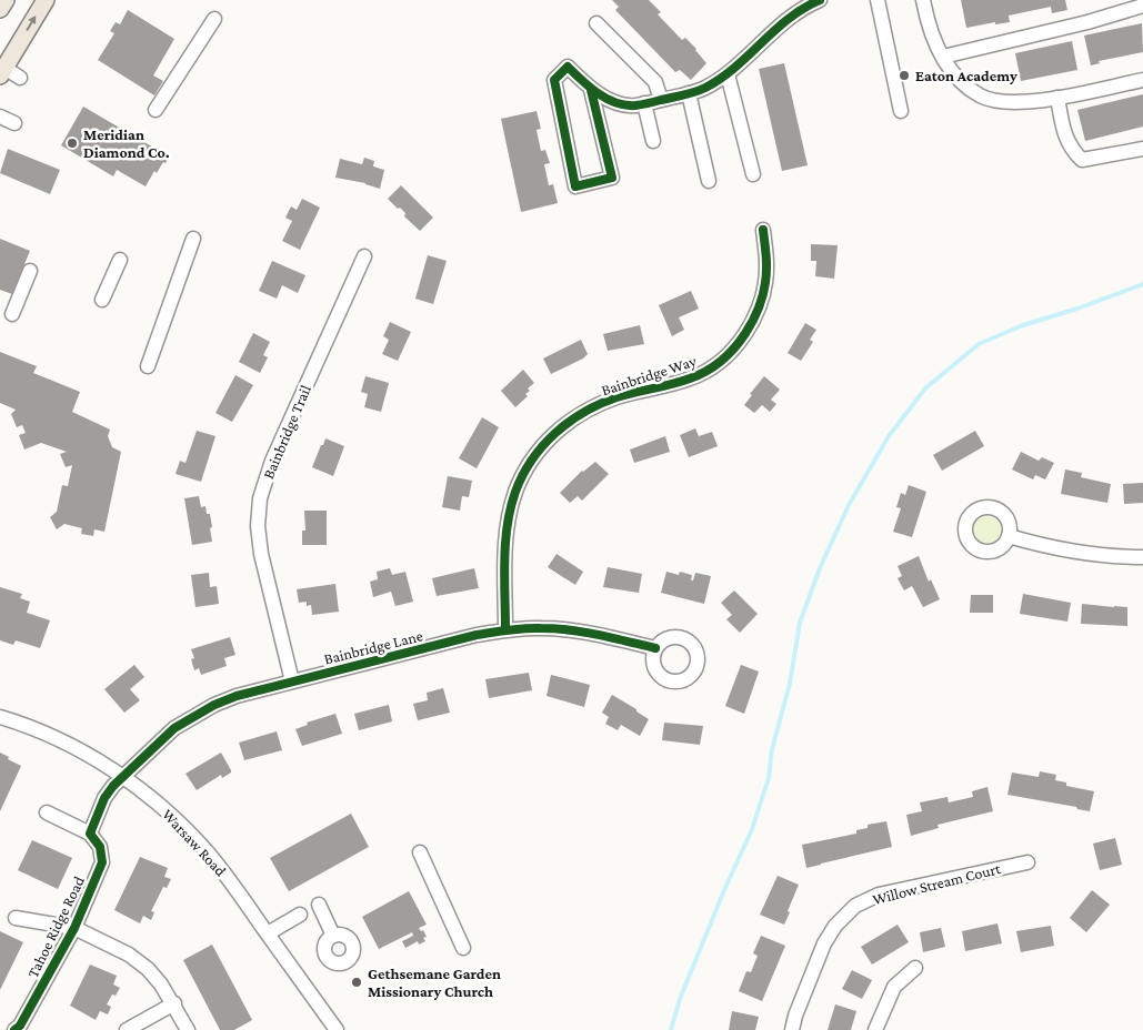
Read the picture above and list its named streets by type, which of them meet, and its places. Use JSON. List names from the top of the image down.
{
  "streets": {
    "street": [
      "Bainbridge Way",
      "Bainbridge Trail",
      "Bainbridge Lane",
      "Warsaw Road",
      "Willow Stream Court",
      "Tahoe Ridge Road"
    ]
  },
  "crossings": [
    ["Bainbridge Way", "Bainbridge Lane"],
    ["Bainbridge Trail", "Bainbridge Lane"],
    ["Bainbridge Lane", "Warsaw Road"]
  ],
  "places": ["Eaton Academy", "Meridian Diamond Co.", "Gethsemane Garden Missionary Church"]
}
